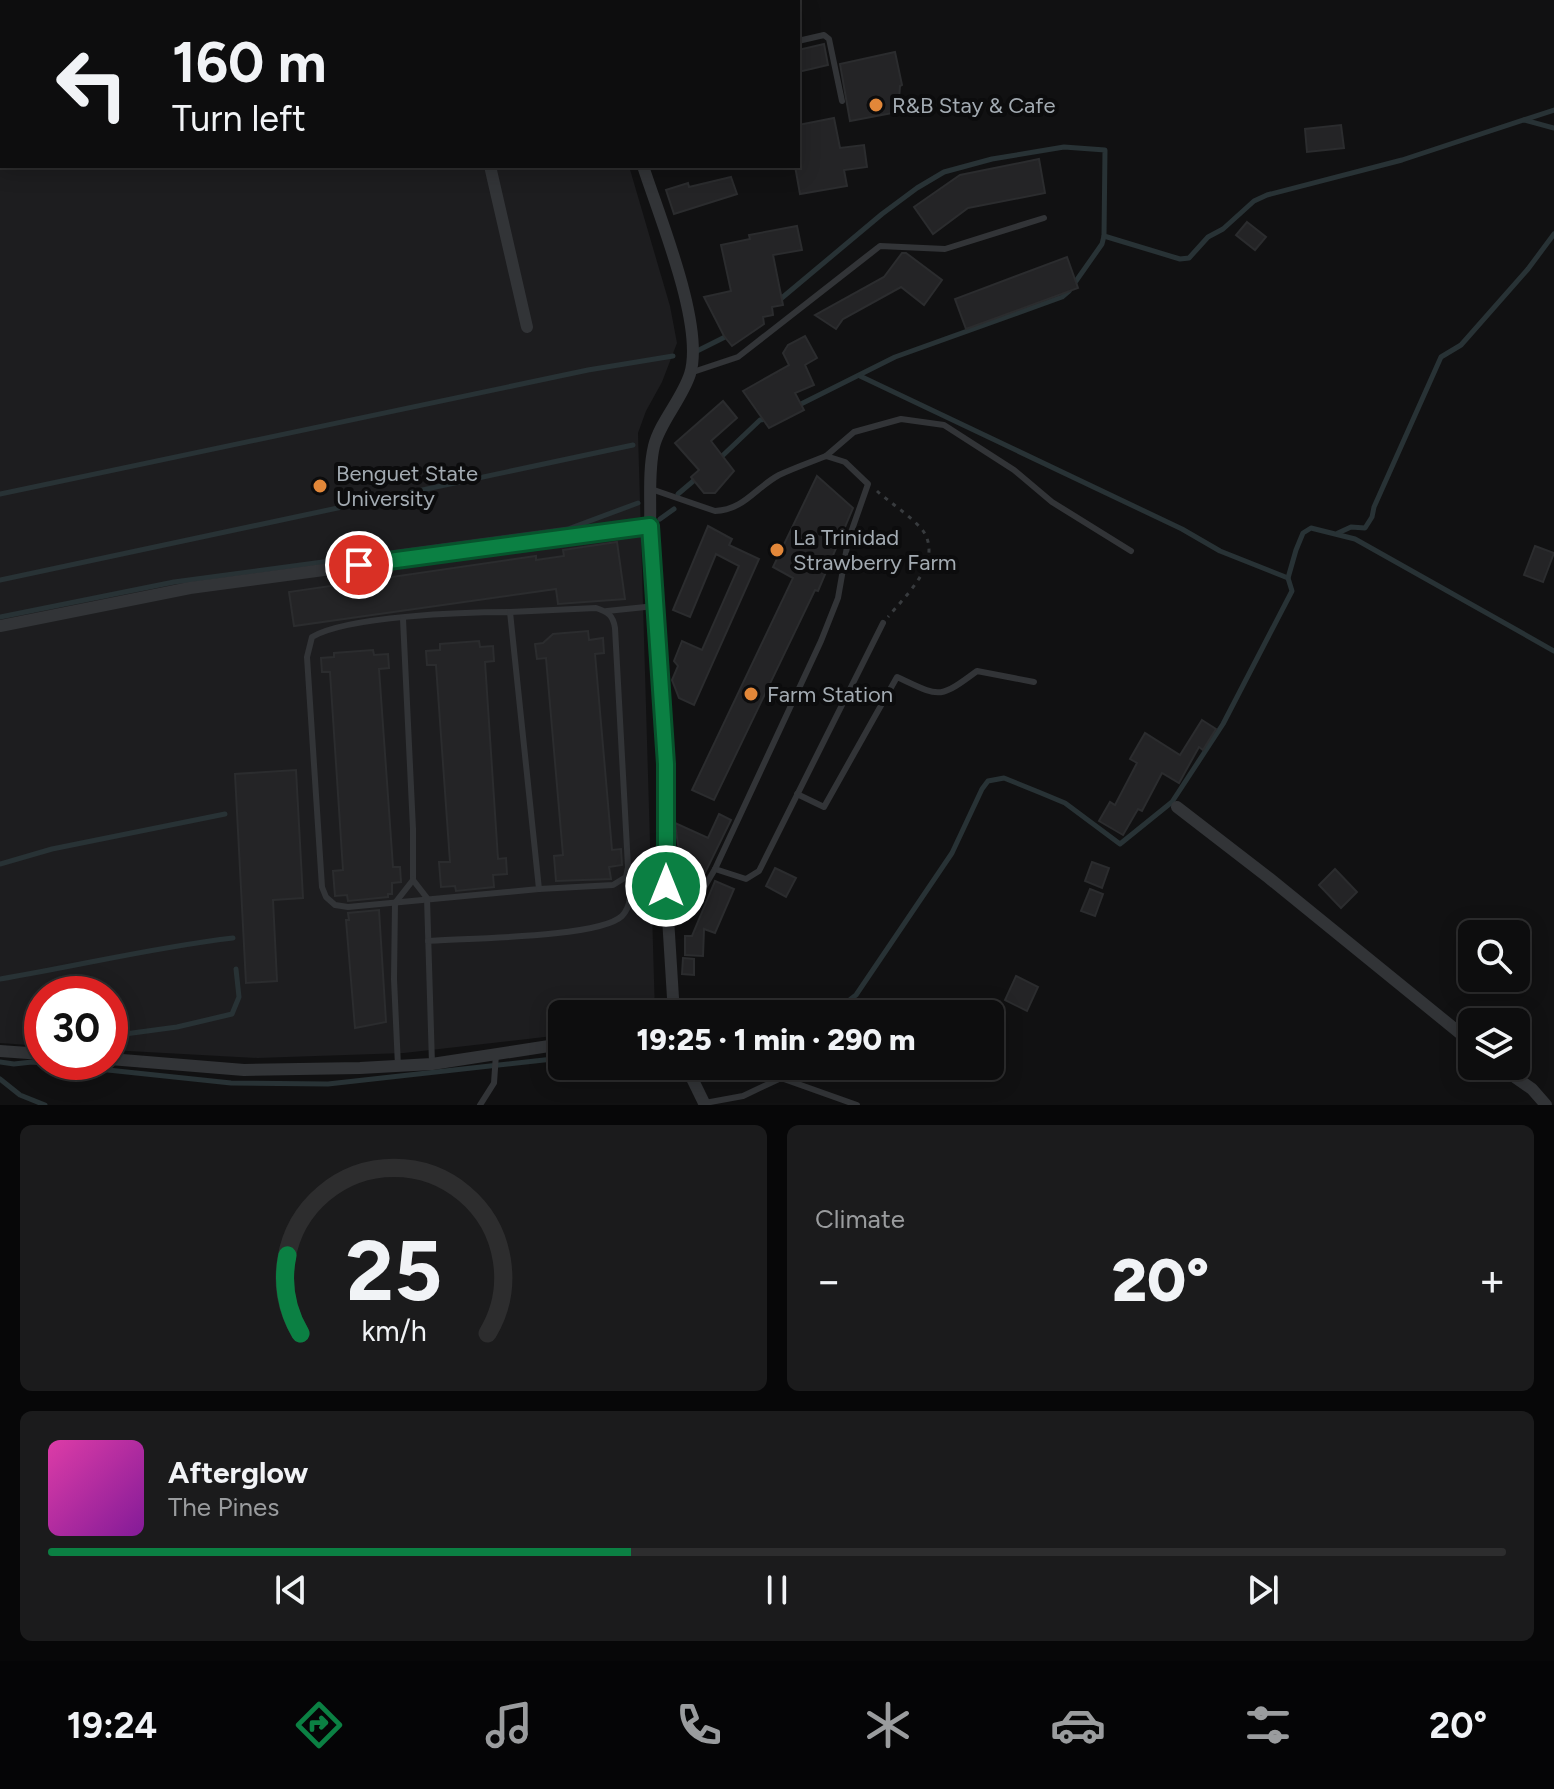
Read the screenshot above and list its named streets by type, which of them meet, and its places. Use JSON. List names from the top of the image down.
{
  "places": [
    "R&B Stay & Cafe",
    "Benguet State University",
    "La Trinidad Strawberry Farm",
    "Farm Station"
  ],
  "page": {
    "turn": ["160 m", "Turn left"],
    "limit": "30",
    "trip": "19:25 · 1 min · 290 m",
    "tile": "Climate",
    "heat": ["−", "20°", "+"],
    "song": ["Afterglow", "The Pines"],
    "tabs": ["19:24", "20°"],
    "gauge": ["25", "km/h"]
  }
}
